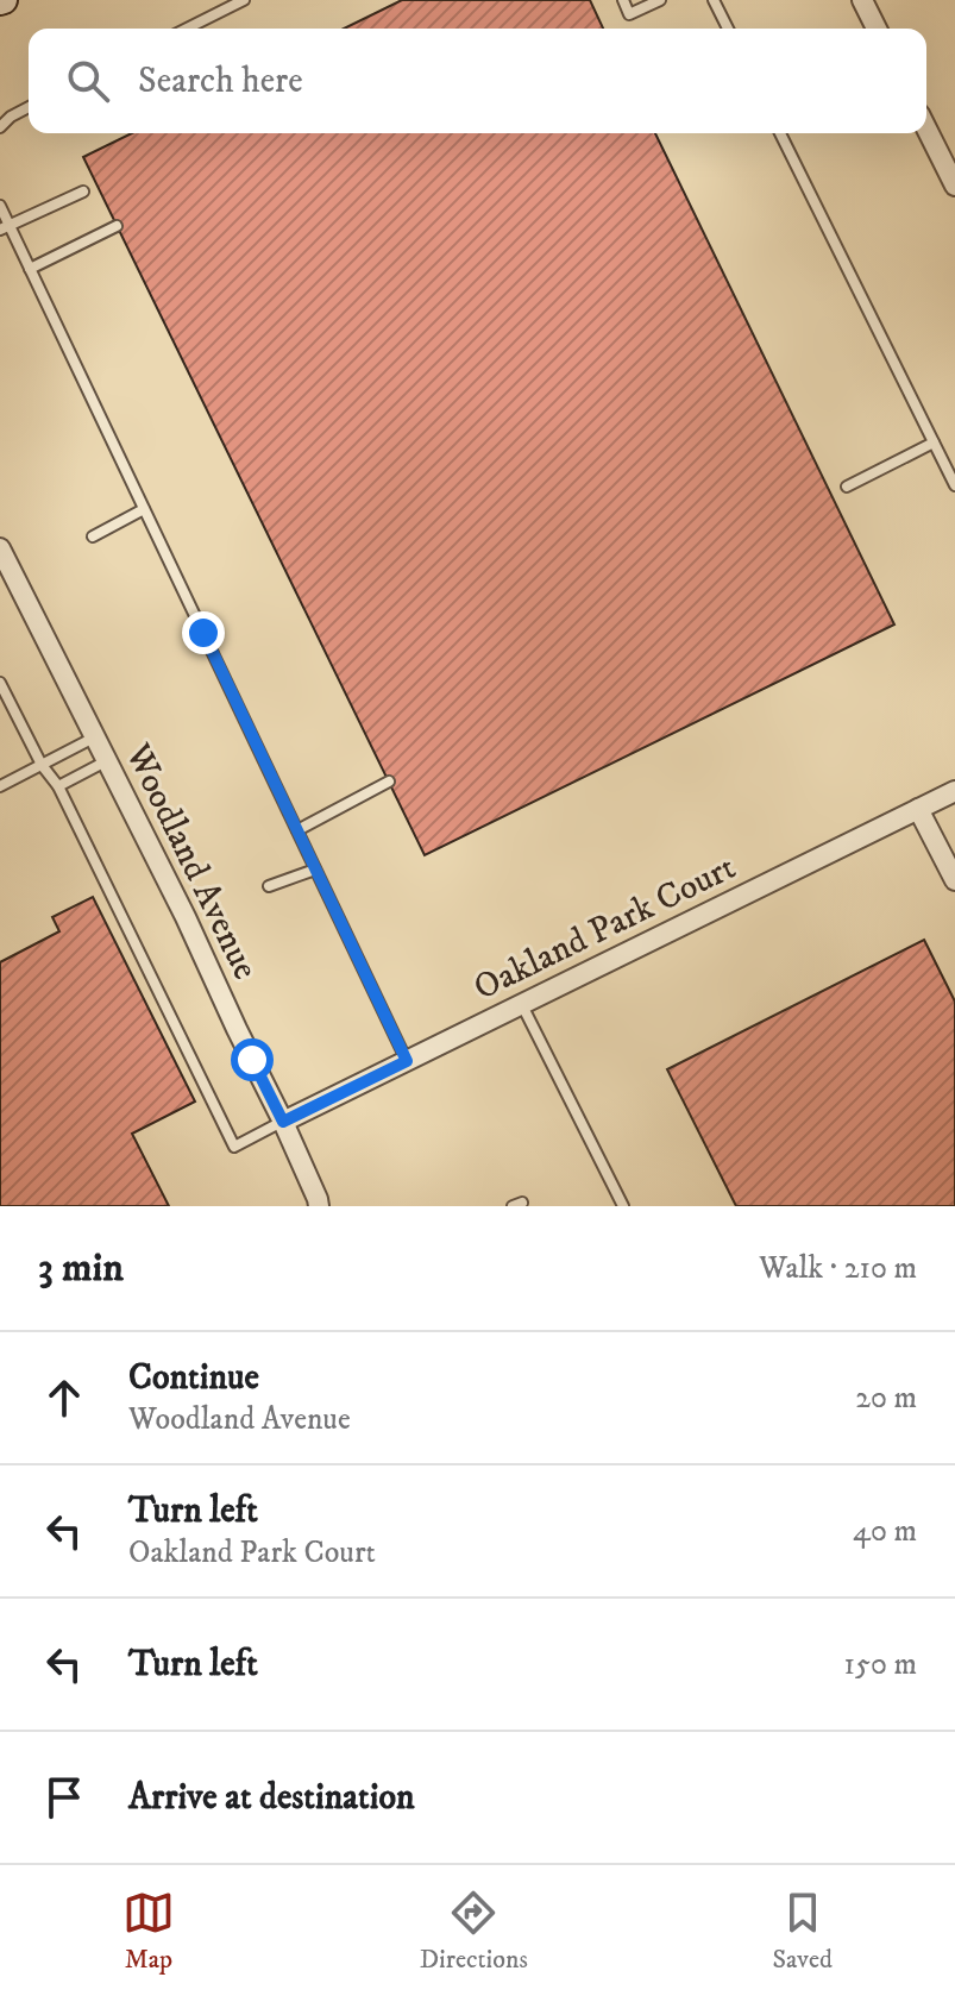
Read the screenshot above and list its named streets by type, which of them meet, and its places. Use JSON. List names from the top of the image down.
{
  "streets": {
    "street": ["Woodland Avenue", "Oakland Park Court"]
  },
  "crossings": [
    ["Woodland Avenue", "Oakland Park Court"]
  ],
  "page": {
    "search": "Search here",
    "heading": ["3 min", "Walk · 210 m"],
    "list": [
      ["Continue", "Woodland Avenue", "20 m"],
      ["Turn left", "Oakland Park Court", "40 m"],
      ["Turn left", "150 m"],
      "Arrive at destination"
    ],
    "nav": ["Map", "Directions", "Saved"]
  }
}
